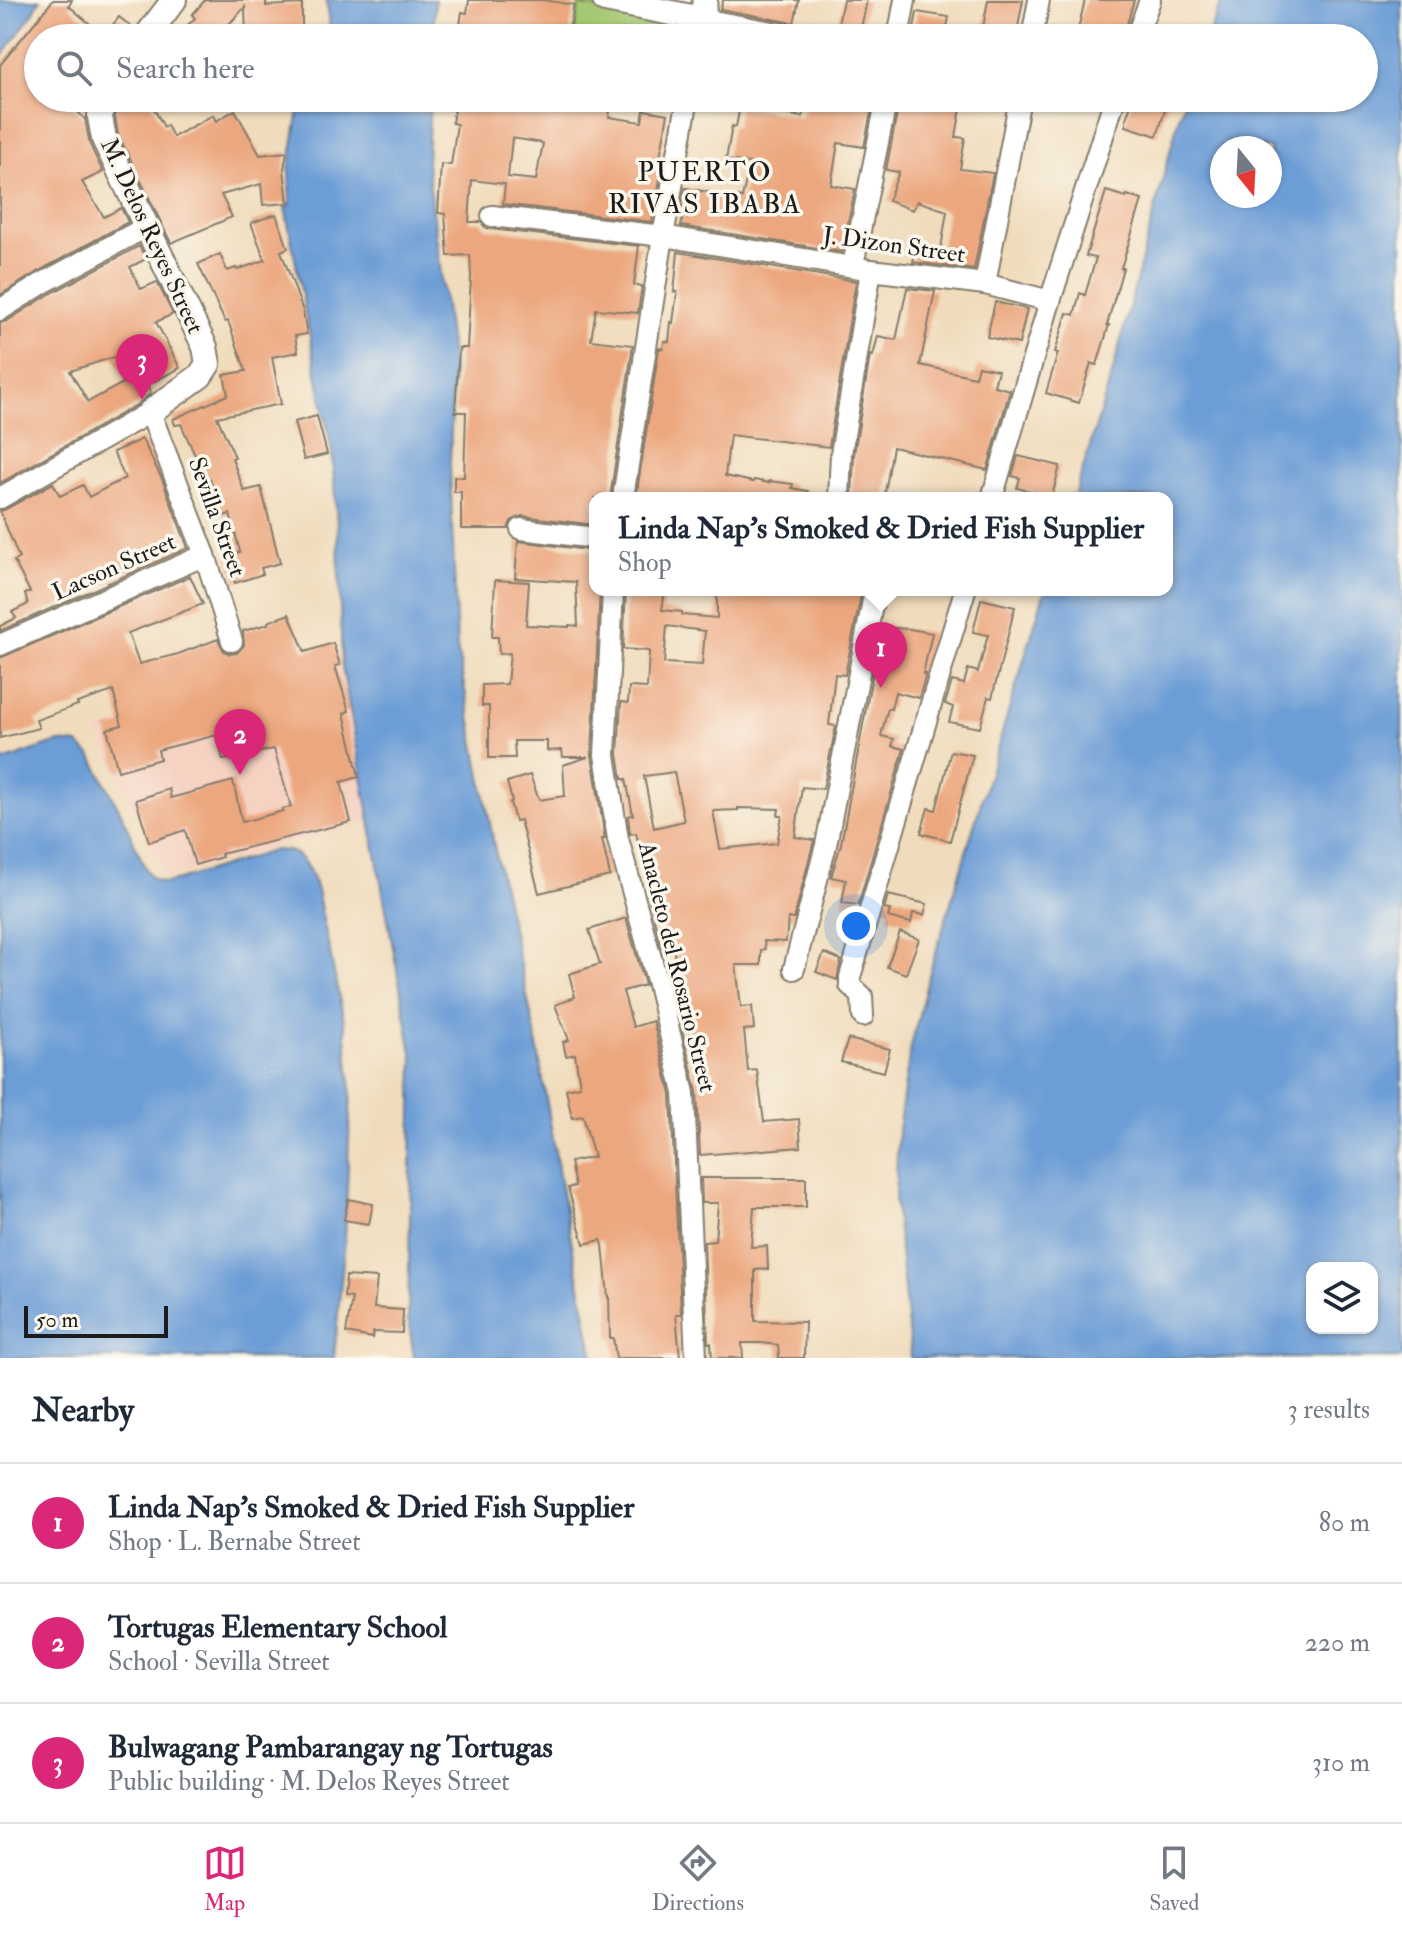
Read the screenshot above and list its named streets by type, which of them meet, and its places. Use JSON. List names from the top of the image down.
{
  "streets": {
    "street": [
      "M. Delos Reyes Street",
      "J. Dizon Street",
      "Sevilla Street",
      "Lacson Street",
      "Anacleto del Rosario Street"
    ]
  },
  "crossings": [
    ["M. Delos Reyes Street", "Sevilla Street"],
    ["Sevilla Street", "Lacson Street"]
  ],
  "districts": ["PUERTO RIVAS IBABA"],
  "scale_bar": "50 m",
  "north": "bottom",
  "page": {
    "search": "Search here",
    "pins": ["3", "1", "2"],
    "popup": ["Linda Nap's Smoked & Dried Fish Supplier", "Shop"],
    "scale": "50 m",
    "heading": ["Nearby", "3 results"],
    "list": [
      {
        "mark": "1",
        "name": "Linda Nap's Smoked & Dried Fish Supplier",
        "note": "Shop · L. Bernabe Street",
        "value": "80 m"
      },
      {
        "mark": "2",
        "name": "Tortugas Elementary School",
        "note": "School · Sevilla Street",
        "value": "220 m"
      },
      {
        "mark": "3",
        "name": "Bulwagang Pambarangay ng Tortugas",
        "note": "Public building · M. Delos Reyes Street",
        "value": "310 m"
      }
    ],
    "nav": ["Map", "Directions", "Saved"]
  }
}
